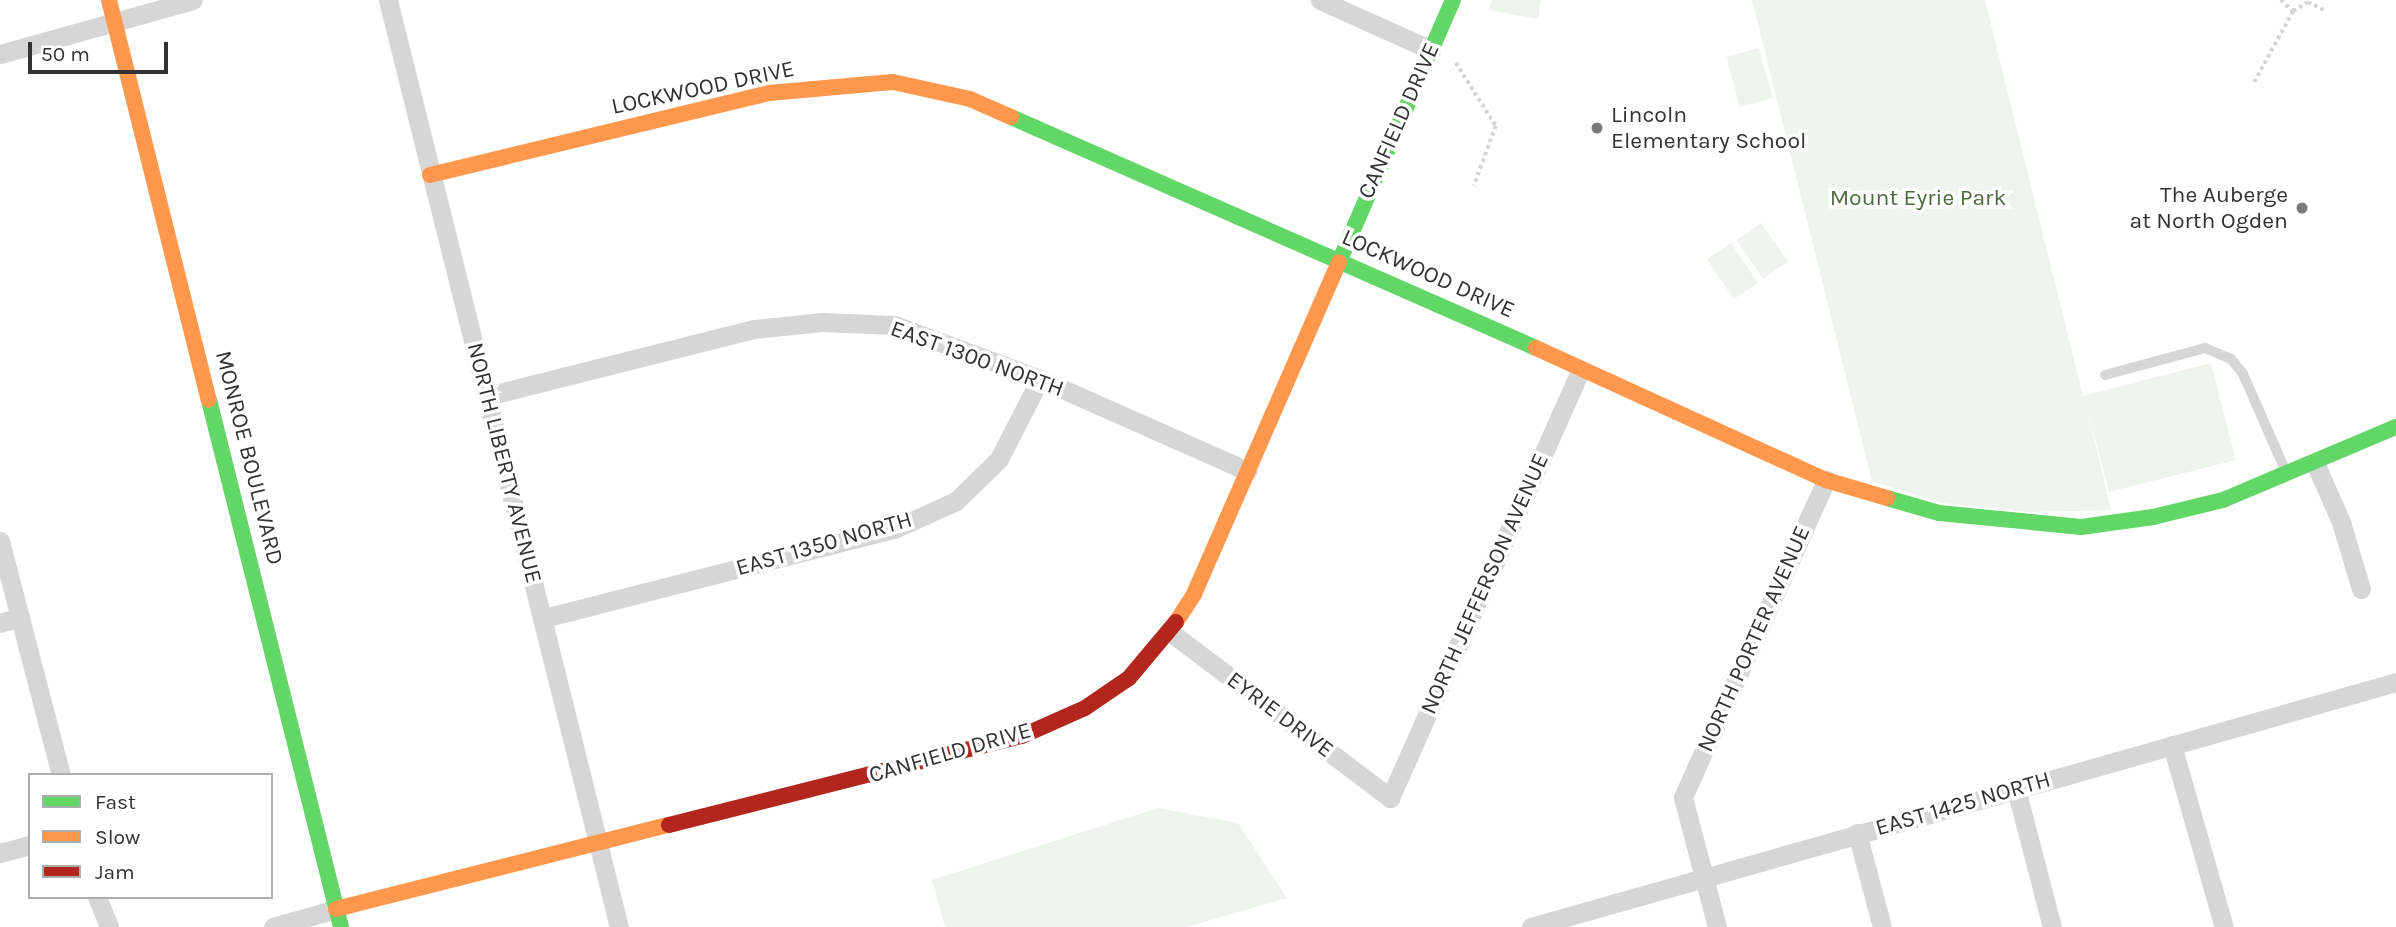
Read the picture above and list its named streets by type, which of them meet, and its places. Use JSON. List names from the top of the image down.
{
  "streets": {
    "street": [
      "LOCKWOOD DRIVE",
      "CANFIELD DRIVE",
      "EAST 1300 NORTH",
      "MONROE BOULEVARD",
      "NORTH LIBERTY AVENUE",
      "EAST 1350 NORTH",
      "NORTH JEFFERSON AVENUE",
      "NORTH PORTER AVENUE",
      "EYRIE DRIVE",
      "EAST 1425 NORTH"
    ]
  },
  "crossings": [
    ["LOCKWOOD DRIVE", "CANFIELD DRIVE"],
    ["LOCKWOOD DRIVE", "NORTH LIBERTY AVENUE"],
    ["LOCKWOOD DRIVE", "NORTH JEFFERSON AVENUE"],
    ["LOCKWOOD DRIVE", "NORTH PORTER AVENUE"],
    ["CANFIELD DRIVE", "EAST 1300 NORTH"],
    ["CANFIELD DRIVE", "MONROE BOULEVARD"],
    ["CANFIELD DRIVE", "NORTH LIBERTY AVENUE"],
    ["CANFIELD DRIVE", "EYRIE DRIVE"],
    ["EAST 1300 NORTH", "NORTH LIBERTY AVENUE"],
    ["EAST 1300 NORTH", "EAST 1350 NORTH"],
    ["NORTH LIBERTY AVENUE", "EAST 1350 NORTH"],
    ["NORTH JEFFERSON AVENUE", "EYRIE DRIVE"],
    ["NORTH PORTER AVENUE", "EAST 1425 NORTH"]
  ],
  "parks": ["Mount Eyrie Park"],
  "places": ["Lincoln Elementary School", "The Auberge at North Ogden"],
  "legend": ["Fast", "Slow", "Jam"],
  "scale_bar": "50 m"
}
